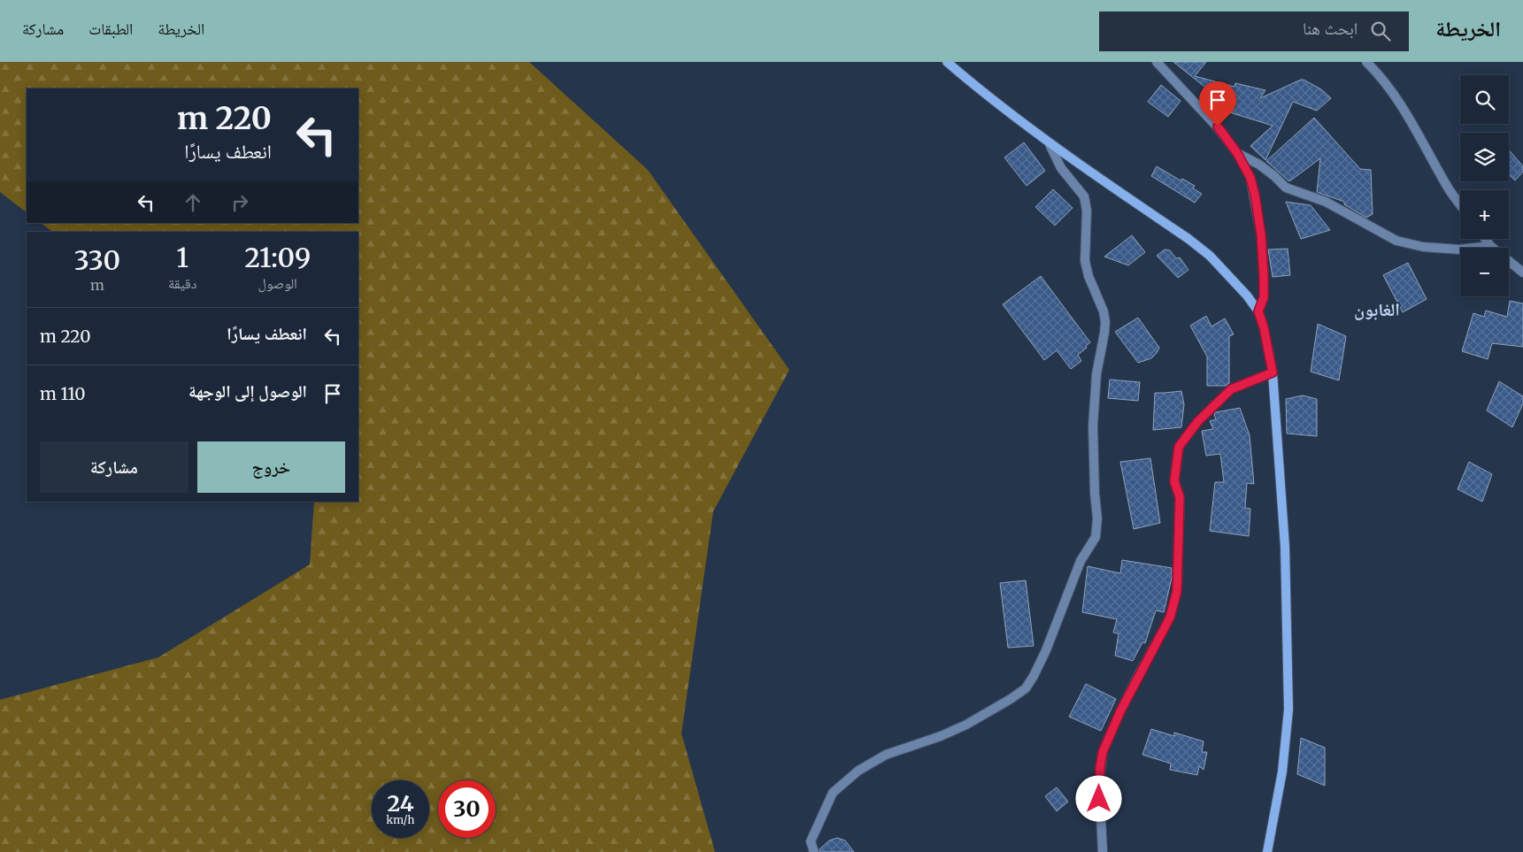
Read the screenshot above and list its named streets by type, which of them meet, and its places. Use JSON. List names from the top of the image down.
{
  "districts": ["الغابون"],
  "page": {
    "header": "الخريطة",
    "search": "ابحث هنا",
    "nav": ["الخريطة", "الطبقات", "مشاركة"],
    "map_buttons": ["+", "−"],
    "turn": ["220 m", "انعطف يسارًا"],
    "eta": [
      "21:09",
      "الوصول",
      "1",
      "دقيقة",
      "330",
      "m"
    ],
    "list": [
      {
        "name": "انعطف يسارًا",
        "value": "220 m"
      },
      {
        "name": "الوصول إلى الوجهة",
        "value": "110 m"
      }
    ],
    "buttons": ["خروج", "مشاركة"],
    "speed": "24 km/h",
    "limit": "30"
  }
}
